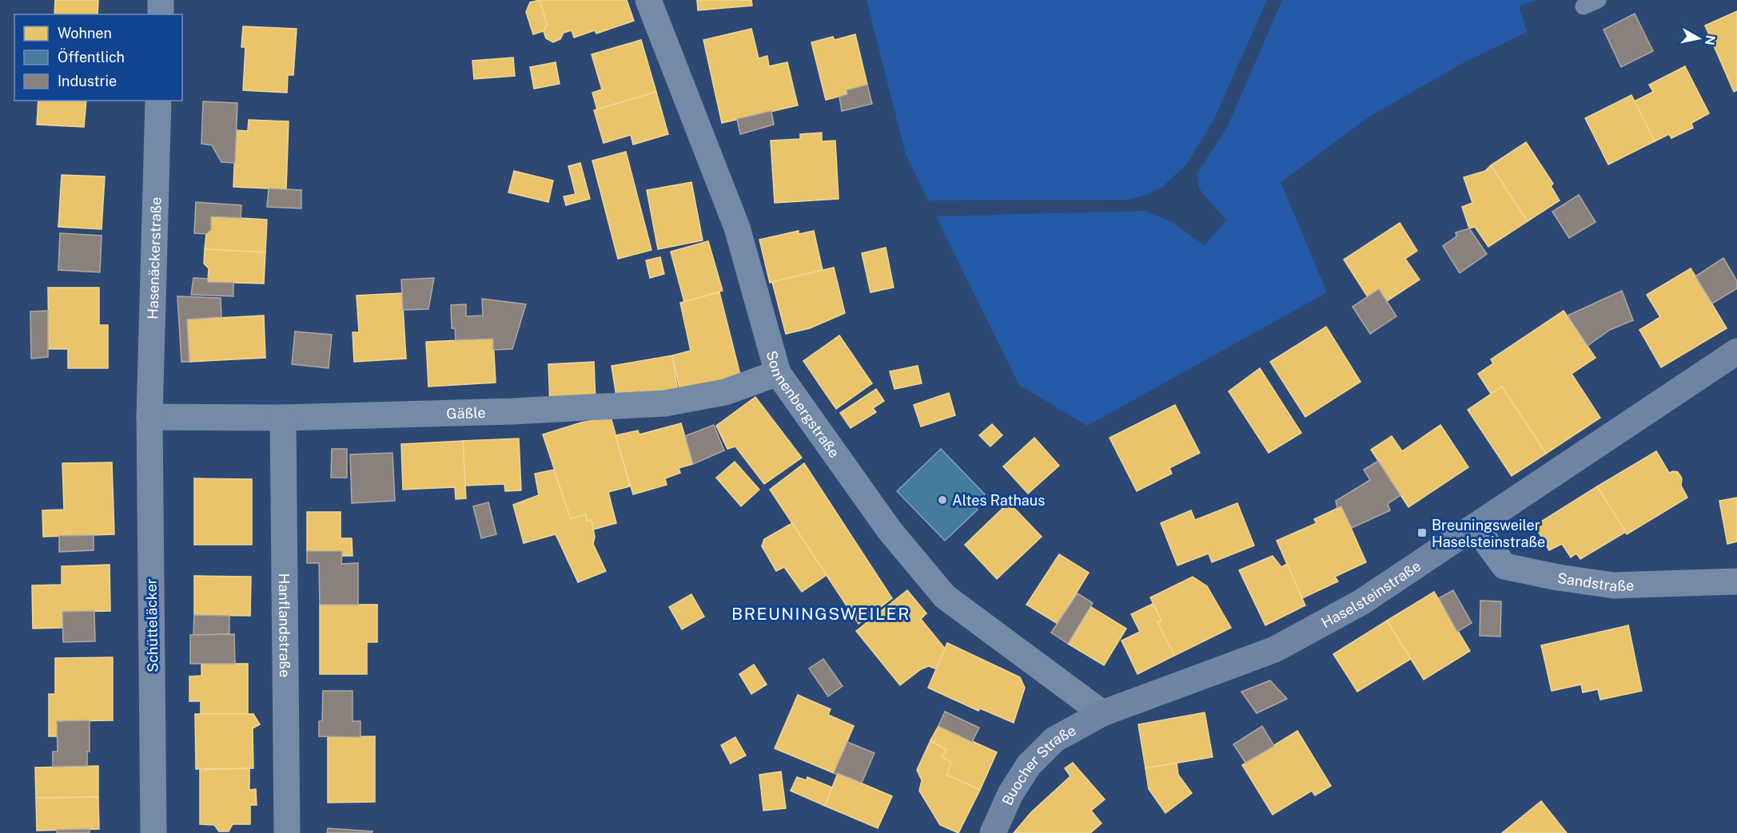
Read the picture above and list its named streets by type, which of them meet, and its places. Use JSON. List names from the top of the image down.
{
  "streets": {
    "street": [
      "Hasenäckerstraße",
      "Sonnenbergstraße",
      "Gäßle",
      "Sandstraße",
      "Haselsteinstraße",
      "Schütteläcker",
      "Hanflandstraße",
      "Buocher Straße"
    ]
  },
  "crossings": [
    ["Hasenäckerstraße", "Gäßle"],
    ["Hasenäckerstraße", "Schütteläcker"],
    ["Sonnenbergstraße", "Gäßle"],
    ["Sonnenbergstraße", "Haselsteinstraße"],
    ["Sonnenbergstraße", "Buocher Straße"],
    ["Gäßle", "Schütteläcker"],
    ["Gäßle", "Hanflandstraße"],
    ["Sandstraße", "Haselsteinstraße"],
    ["Haselsteinstraße", "Buocher Straße"]
  ],
  "districts": ["BREUNINGSWEILER"],
  "places": {
    "other": ["Altes Rathaus"],
    "transit": ["Breuningsweiler Haselsteinstraße"]
  },
  "legend": ["Wohnen", "Öffentlich", "Industrie"],
  "north": "right"
}
